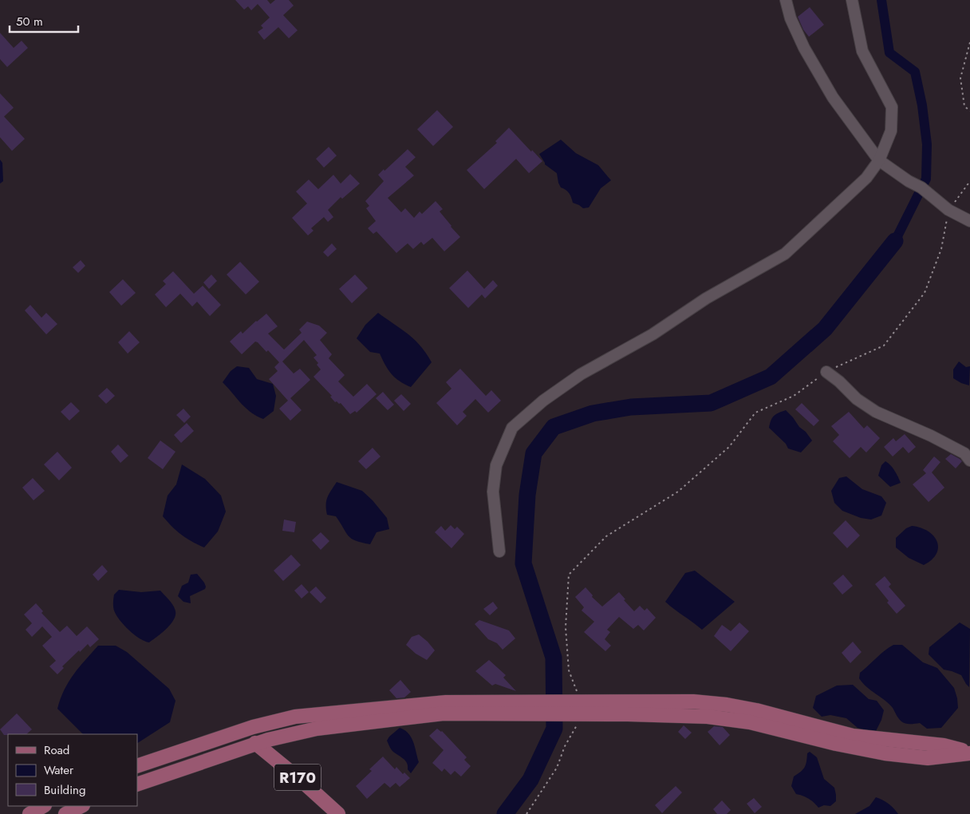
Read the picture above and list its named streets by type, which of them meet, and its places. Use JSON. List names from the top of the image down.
{
  "streets": {
    "main road": ["R170"]
  },
  "legend": ["Road", "Water", "Building"],
  "scale_bar": "50 m"
}
